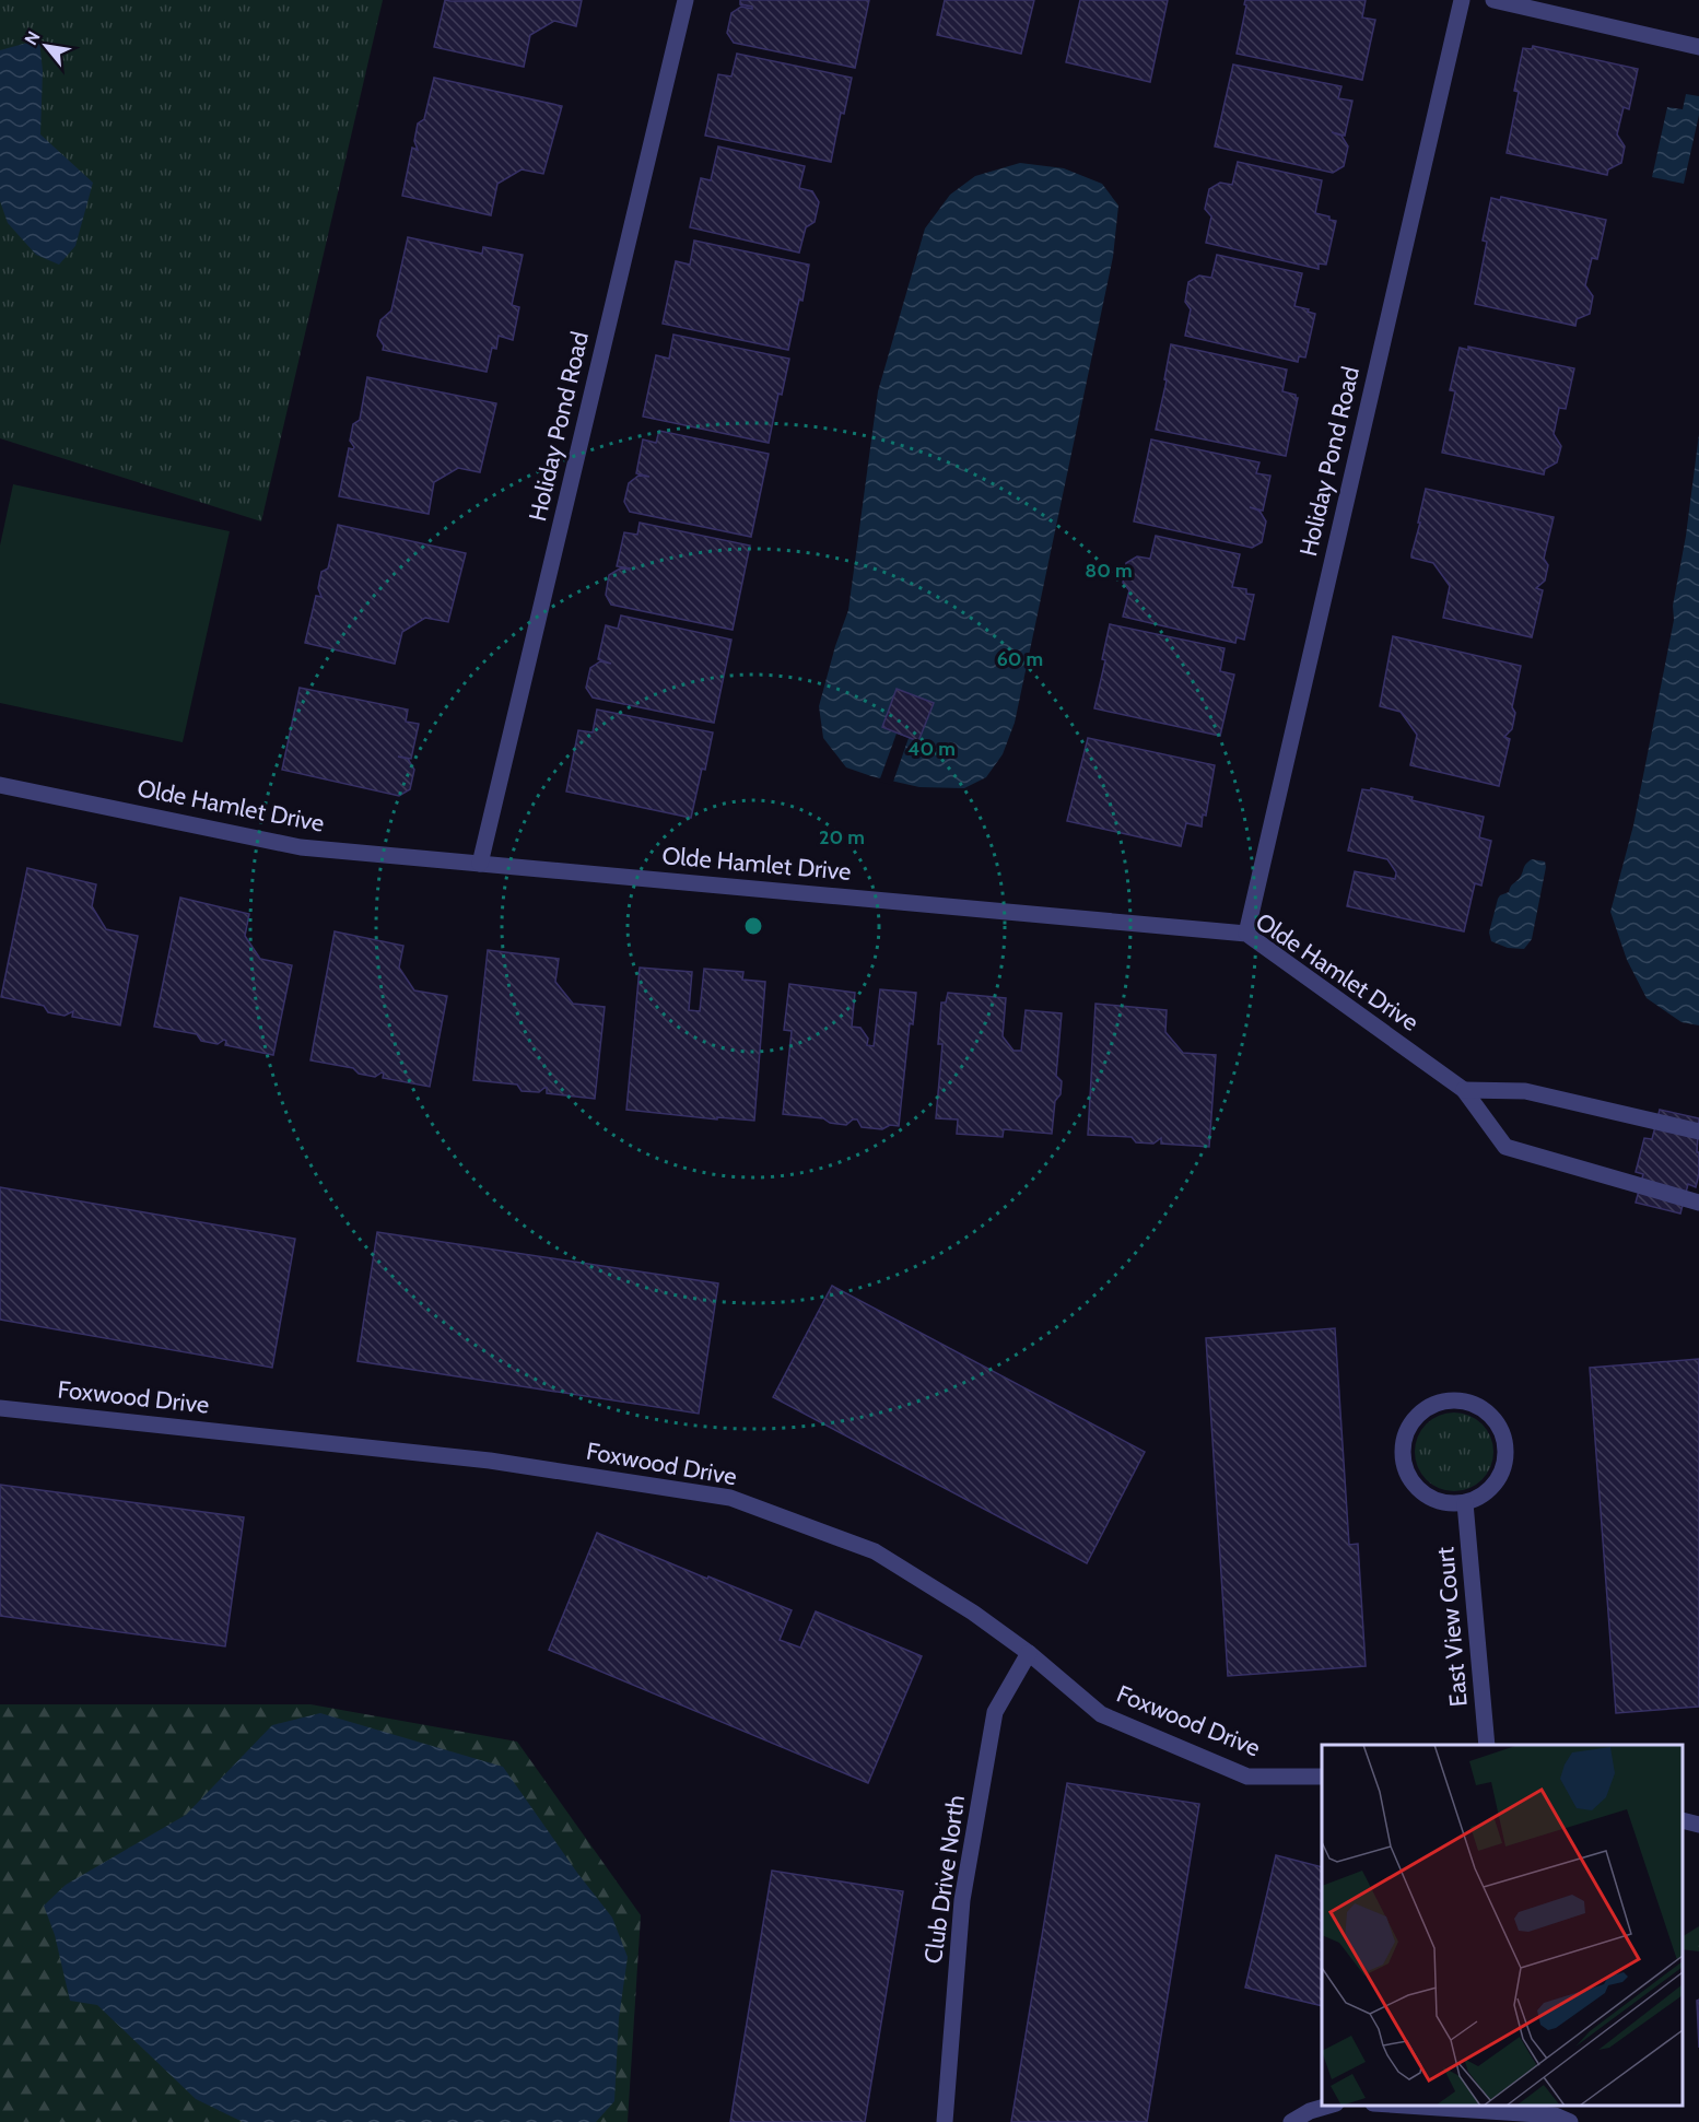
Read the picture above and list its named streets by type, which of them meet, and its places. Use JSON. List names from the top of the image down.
{
  "streets": {
    "street": [
      "Holiday Pond Road",
      "Olde Hamlet Drive",
      "Foxwood Drive",
      "East View Court",
      "Club Drive North"
    ]
  },
  "crossings": [
    ["Holiday Pond Road", "Olde Hamlet Drive"],
    ["Foxwood Drive", "Club Drive North"]
  ],
  "north": "top left",
  "rings": [
    "80 m",
    "60 m",
    "40 m",
    "20 m"
  ]
}
